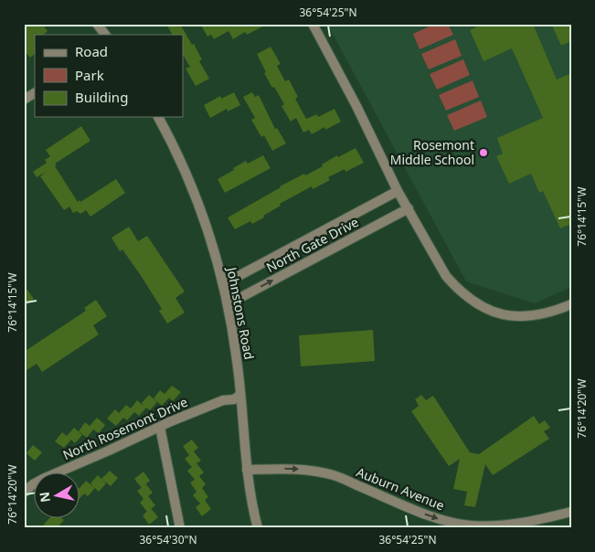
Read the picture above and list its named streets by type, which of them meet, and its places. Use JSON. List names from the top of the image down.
{
  "streets": {
    "street": [
      "North Gate Drive",
      "Johnstons Road",
      "North Rosemont Drive",
      "Auburn Avenue"
    ]
  },
  "crossings": [
    ["North Gate Drive", "Johnstons Road"],
    ["Johnstons Road", "North Rosemont Drive"],
    ["Johnstons Road", "Auburn Avenue"]
  ],
  "one_way": ["Auburn Avenue"],
  "places": ["Rosemont Middle School"],
  "legend": ["Road", "Park", "Building"],
  "north": "left",
  "coordinates": [
    "36°54'25\"N",
    "76°14'15\"W",
    "76°14'20\"W",
    "36°54'30\"N"
  ]
}
